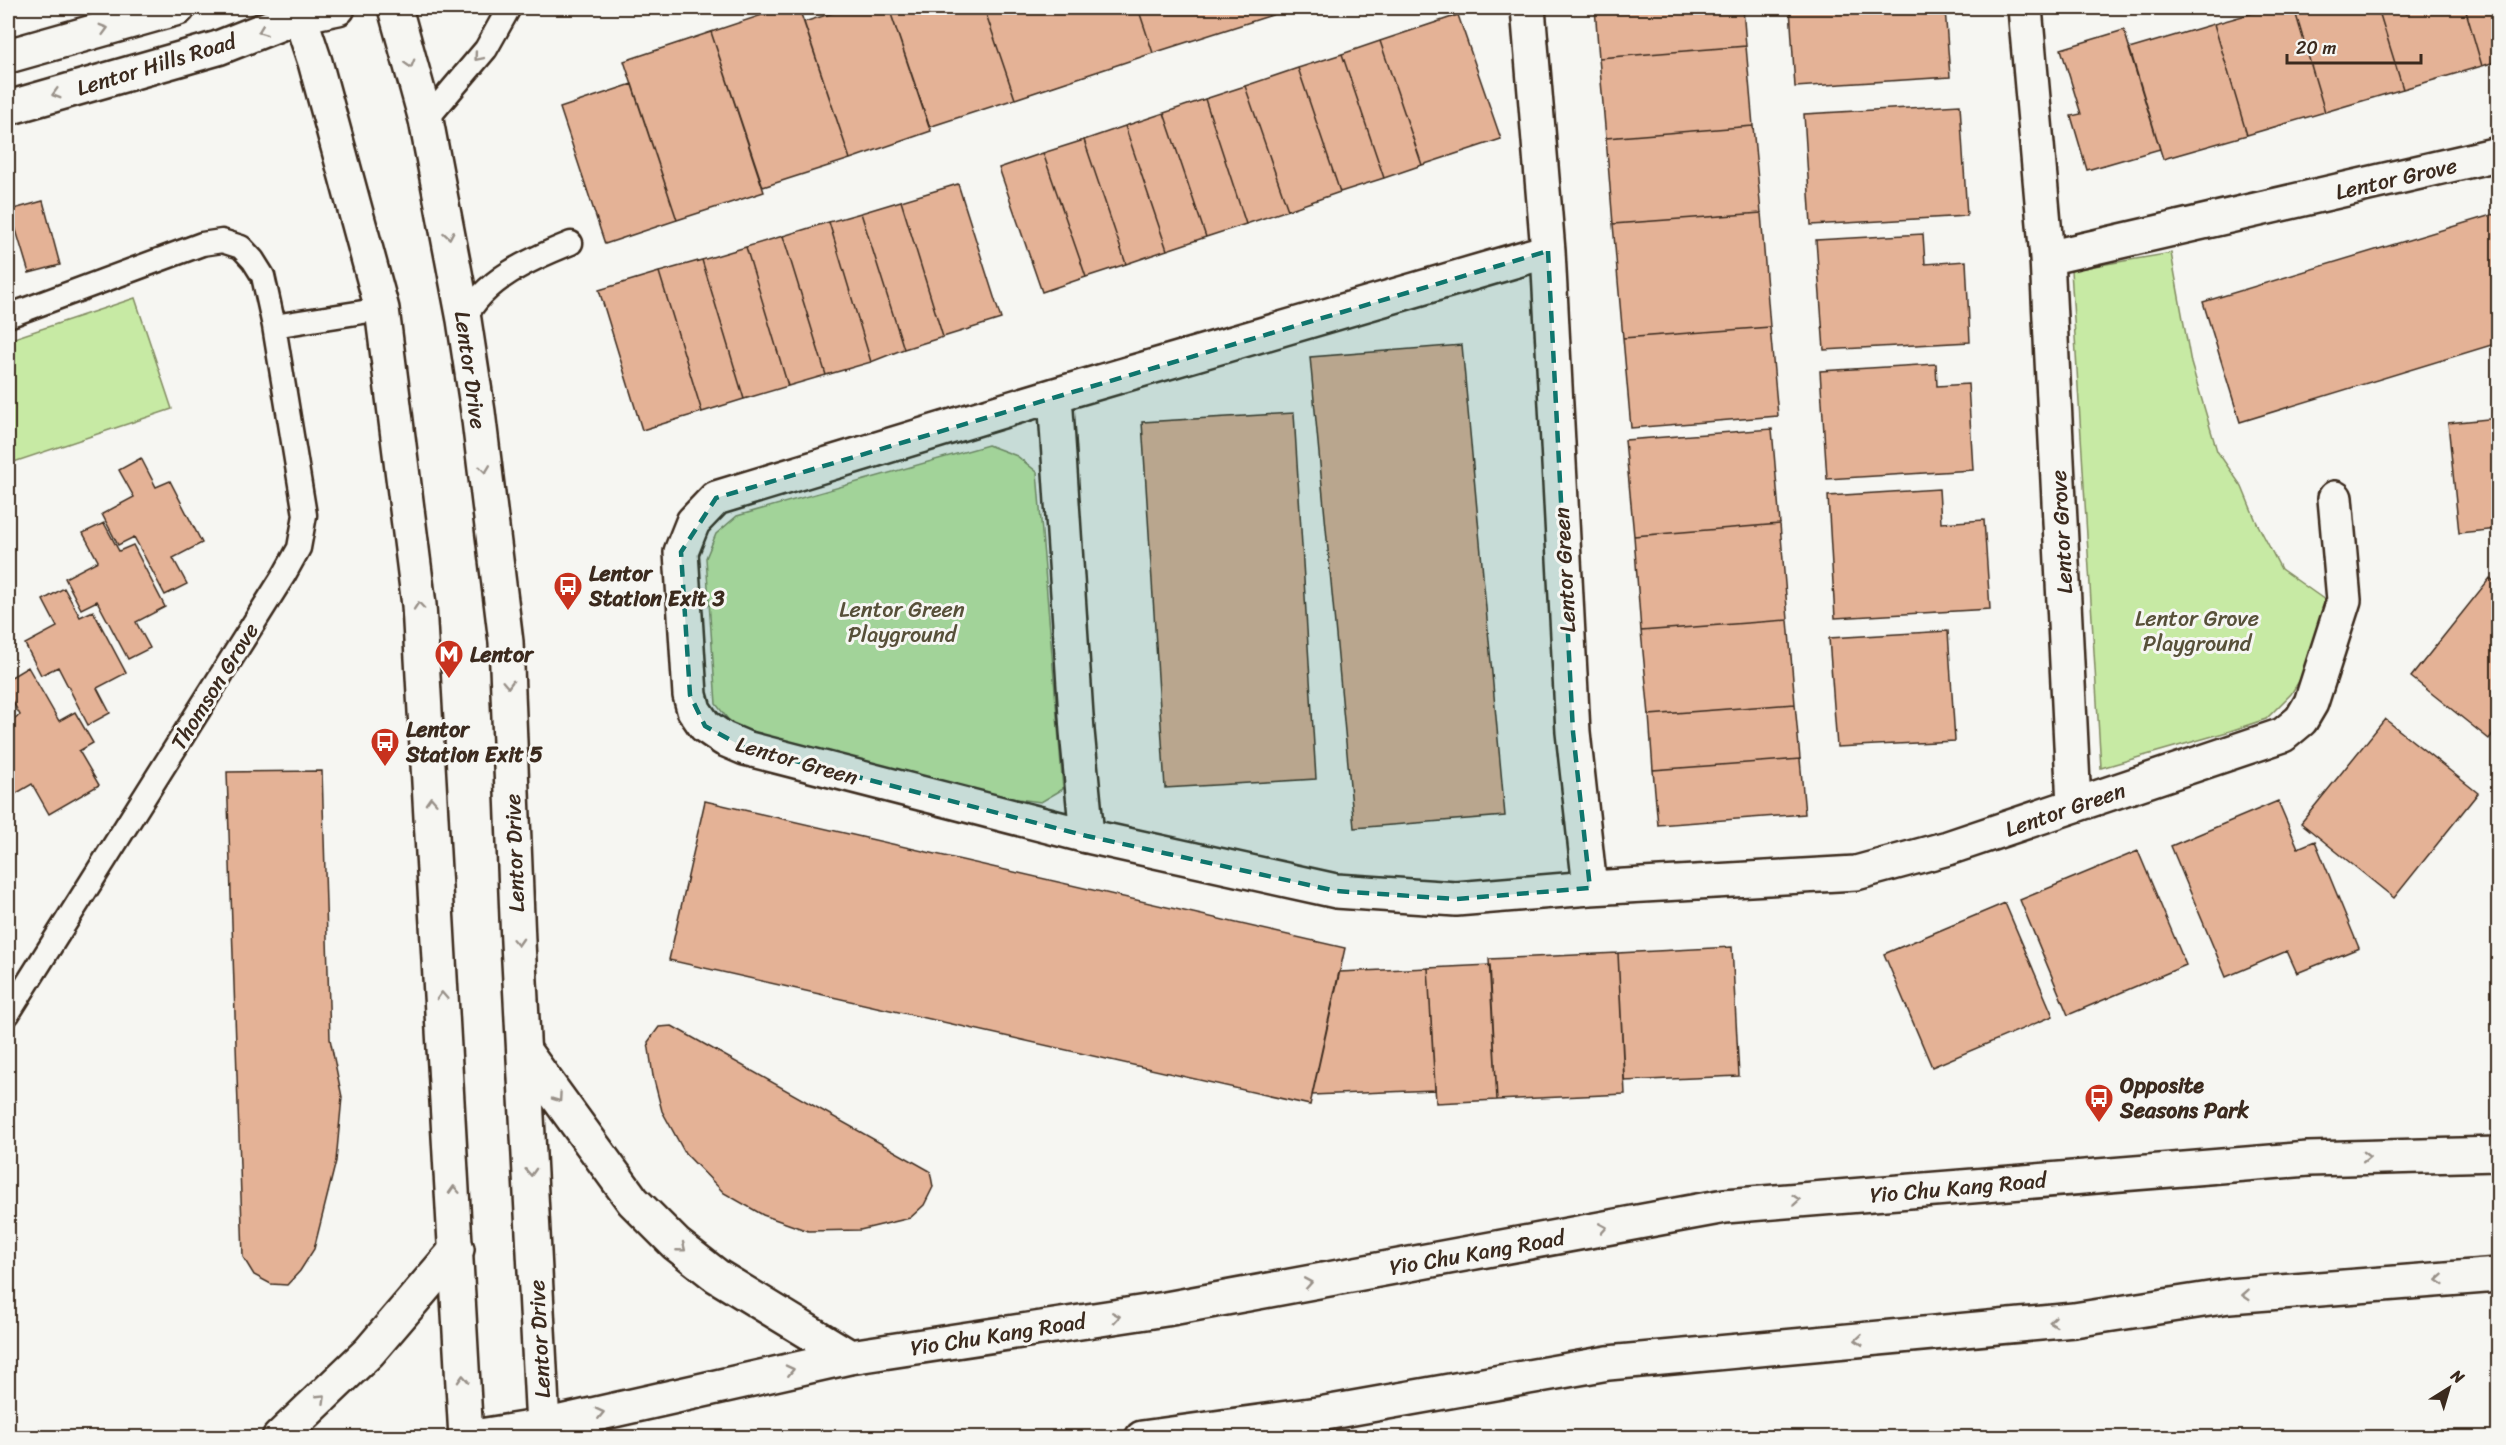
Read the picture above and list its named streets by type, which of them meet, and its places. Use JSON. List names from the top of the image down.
{
  "streets": {
    "street": [
      "Lentor Hills Road",
      "Lentor Grove",
      "Lentor Drive",
      "Lentor Green",
      "Yio Chu Kang Road"
    ],
    "lane": ["Thomson Grove"]
  },
  "crossings": [
    ["Lentor Grove", "Lentor Green"],
    ["Lentor Drive", "Yio Chu Kang Road"]
  ],
  "parks": ["Lentor Green Playground", "Lentor Grove Playground"],
  "places": {
    "bus stop": ["Lentor Station Exit 3", "Lentor Station Exit 5", "Opposite Seasons Park"],
    "metro station": ["Lentor"]
  },
  "scale_bar": "20 m",
  "north": "top right"
}
